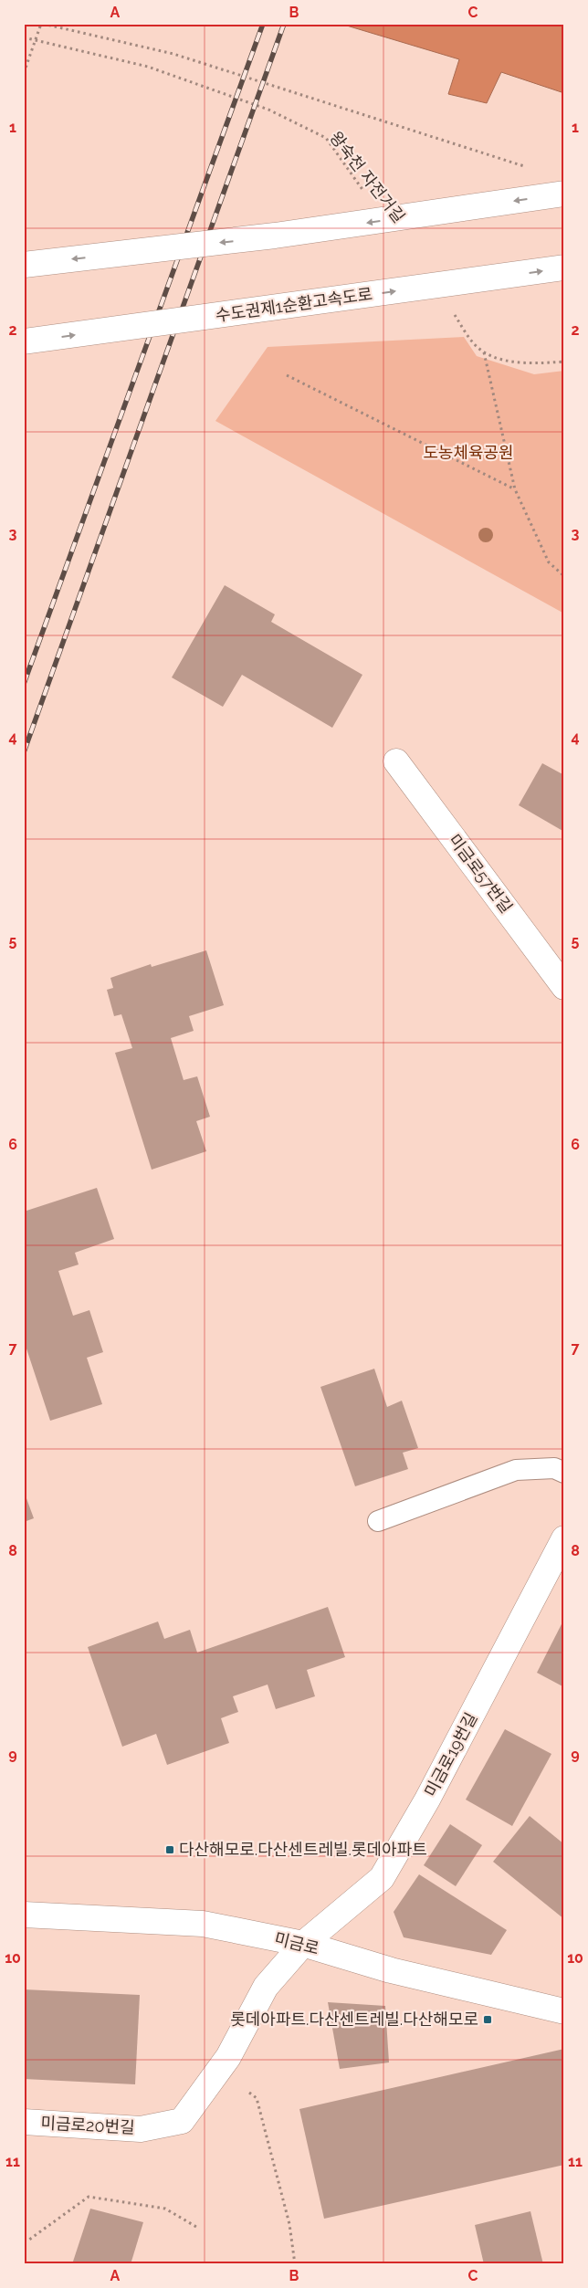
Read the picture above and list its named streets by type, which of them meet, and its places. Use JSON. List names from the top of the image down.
{
  "streets": {
    "main road": [
      "수도권제1순환고속도로",
      "미금로57번길",
      "미금로19번길",
      "미금로",
      "미금로20번길"
    ],
    "path": ["왕숙천 자전거길"]
  },
  "crossings": [
    ["미금로19번길", "미금로"],
    ["미금로19번길", "미금로20번길"],
    ["미금로", "미금로20번길"]
  ],
  "parks": ["도농체육공원"],
  "places": {
    "transit": ["다산해모로.다산센트레빌.롯데아파트", "롯데아파트.다산센트레빌.다산해모로"]
  },
  "grid": {
    "columns": ["A", "B", "C"],
    "rows": [
      "1",
      "2",
      "3",
      "4",
      "5",
      "6",
      "7",
      "8",
      "9",
      "10",
      "11"
    ]
  }
}
